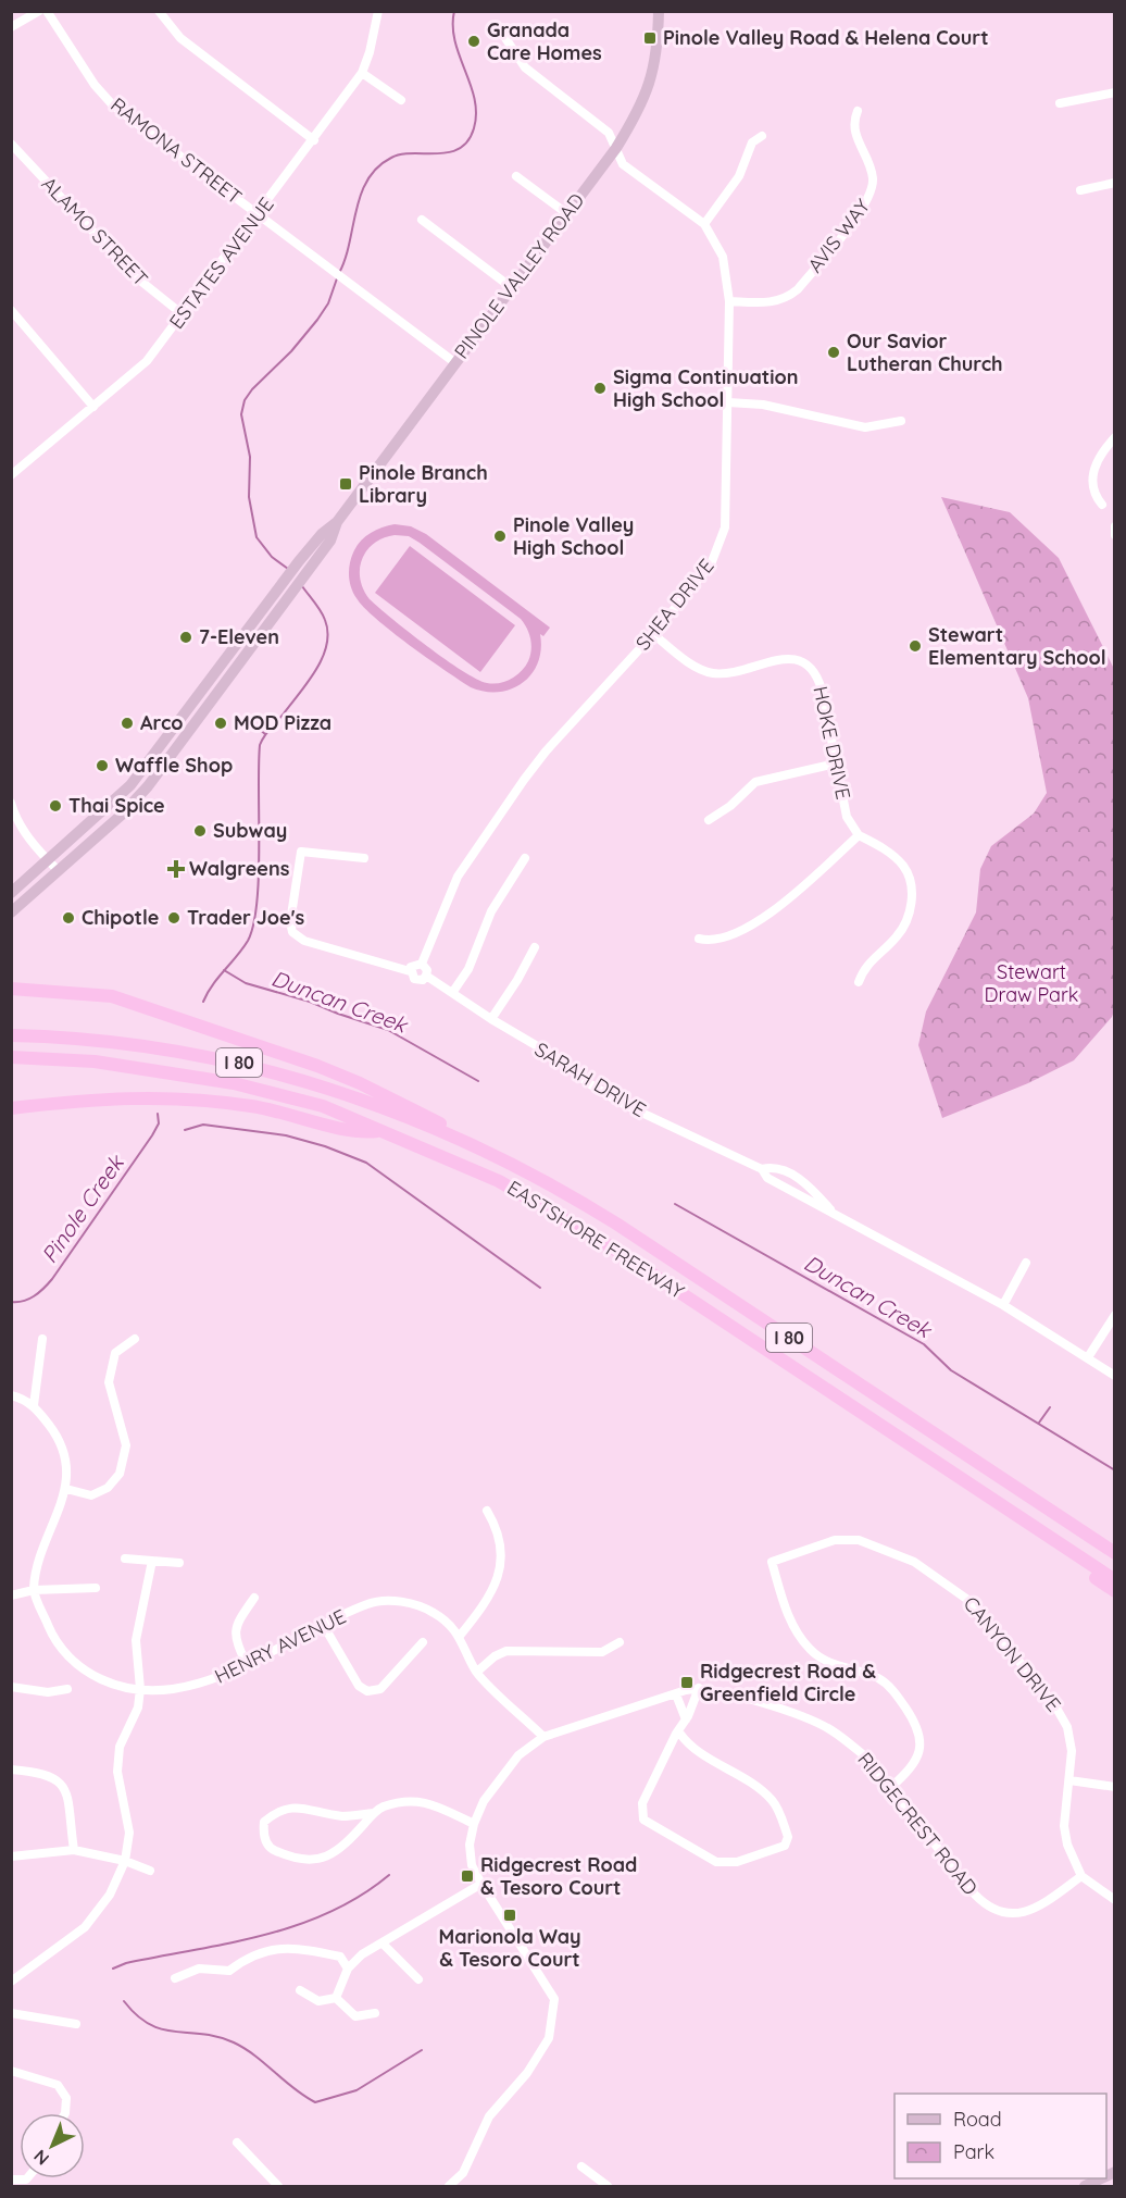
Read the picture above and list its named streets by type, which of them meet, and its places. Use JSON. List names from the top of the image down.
{
  "streets": {
    "highway": ["I 80", "EASTSHORE FREEWAY"],
    "main road": ["PINOLE VALLEY ROAD"],
    "street": [
      "RAMONA STREET",
      "ALAMO STREET",
      "AVIS WAY",
      "ESTATES AVENUE",
      "SHEA DRIVE",
      "HOKE DRIVE",
      "SARAH DRIVE",
      "HENRY AVENUE",
      "CANYON DRIVE",
      "RIDGECREST ROAD"
    ]
  },
  "crossings": [
    ["RAMONA STREET", "ESTATES AVENUE"],
    ["RAMONA STREET", "PINOLE VALLEY ROAD"],
    ["ALAMO STREET", "ESTATES AVENUE"],
    ["AVIS WAY", "SHEA DRIVE"],
    ["PINOLE VALLEY ROAD", "SHEA DRIVE"],
    ["SHEA DRIVE", "HOKE DRIVE"],
    ["SHEA DRIVE", "SARAH DRIVE"],
    ["CANYON DRIVE", "RIDGECREST ROAD"]
  ],
  "water": ["Duncan Creek", "Pinole Creek"],
  "parks": ["Stewart Draw Park"],
  "places": {
    "transit": [
      "Pinole Valley Road & Helena Court",
      "Pinole Branch Library",
      "Ridgecrest Road & Greenfield Circle",
      "Ridgecrest Road & Tesoro Court",
      "Marionola Way & Tesoro Court"
    ],
    "other": [
      "Granada Care Homes",
      "Our Savior Lutheran Church",
      "Sigma Continuation High School",
      "Pinole Valley High School",
      "7-Eleven",
      "Stewart Elementary School",
      "Arco",
      "MOD Pizza",
      "Waffle Shop",
      "Thai Spice",
      "Subway",
      "Chipotle",
      "Trader Joe's"
    ],
    "health": ["Walgreens"]
  },
  "legend": ["Road", "Park"],
  "north": "bottom left"
}
